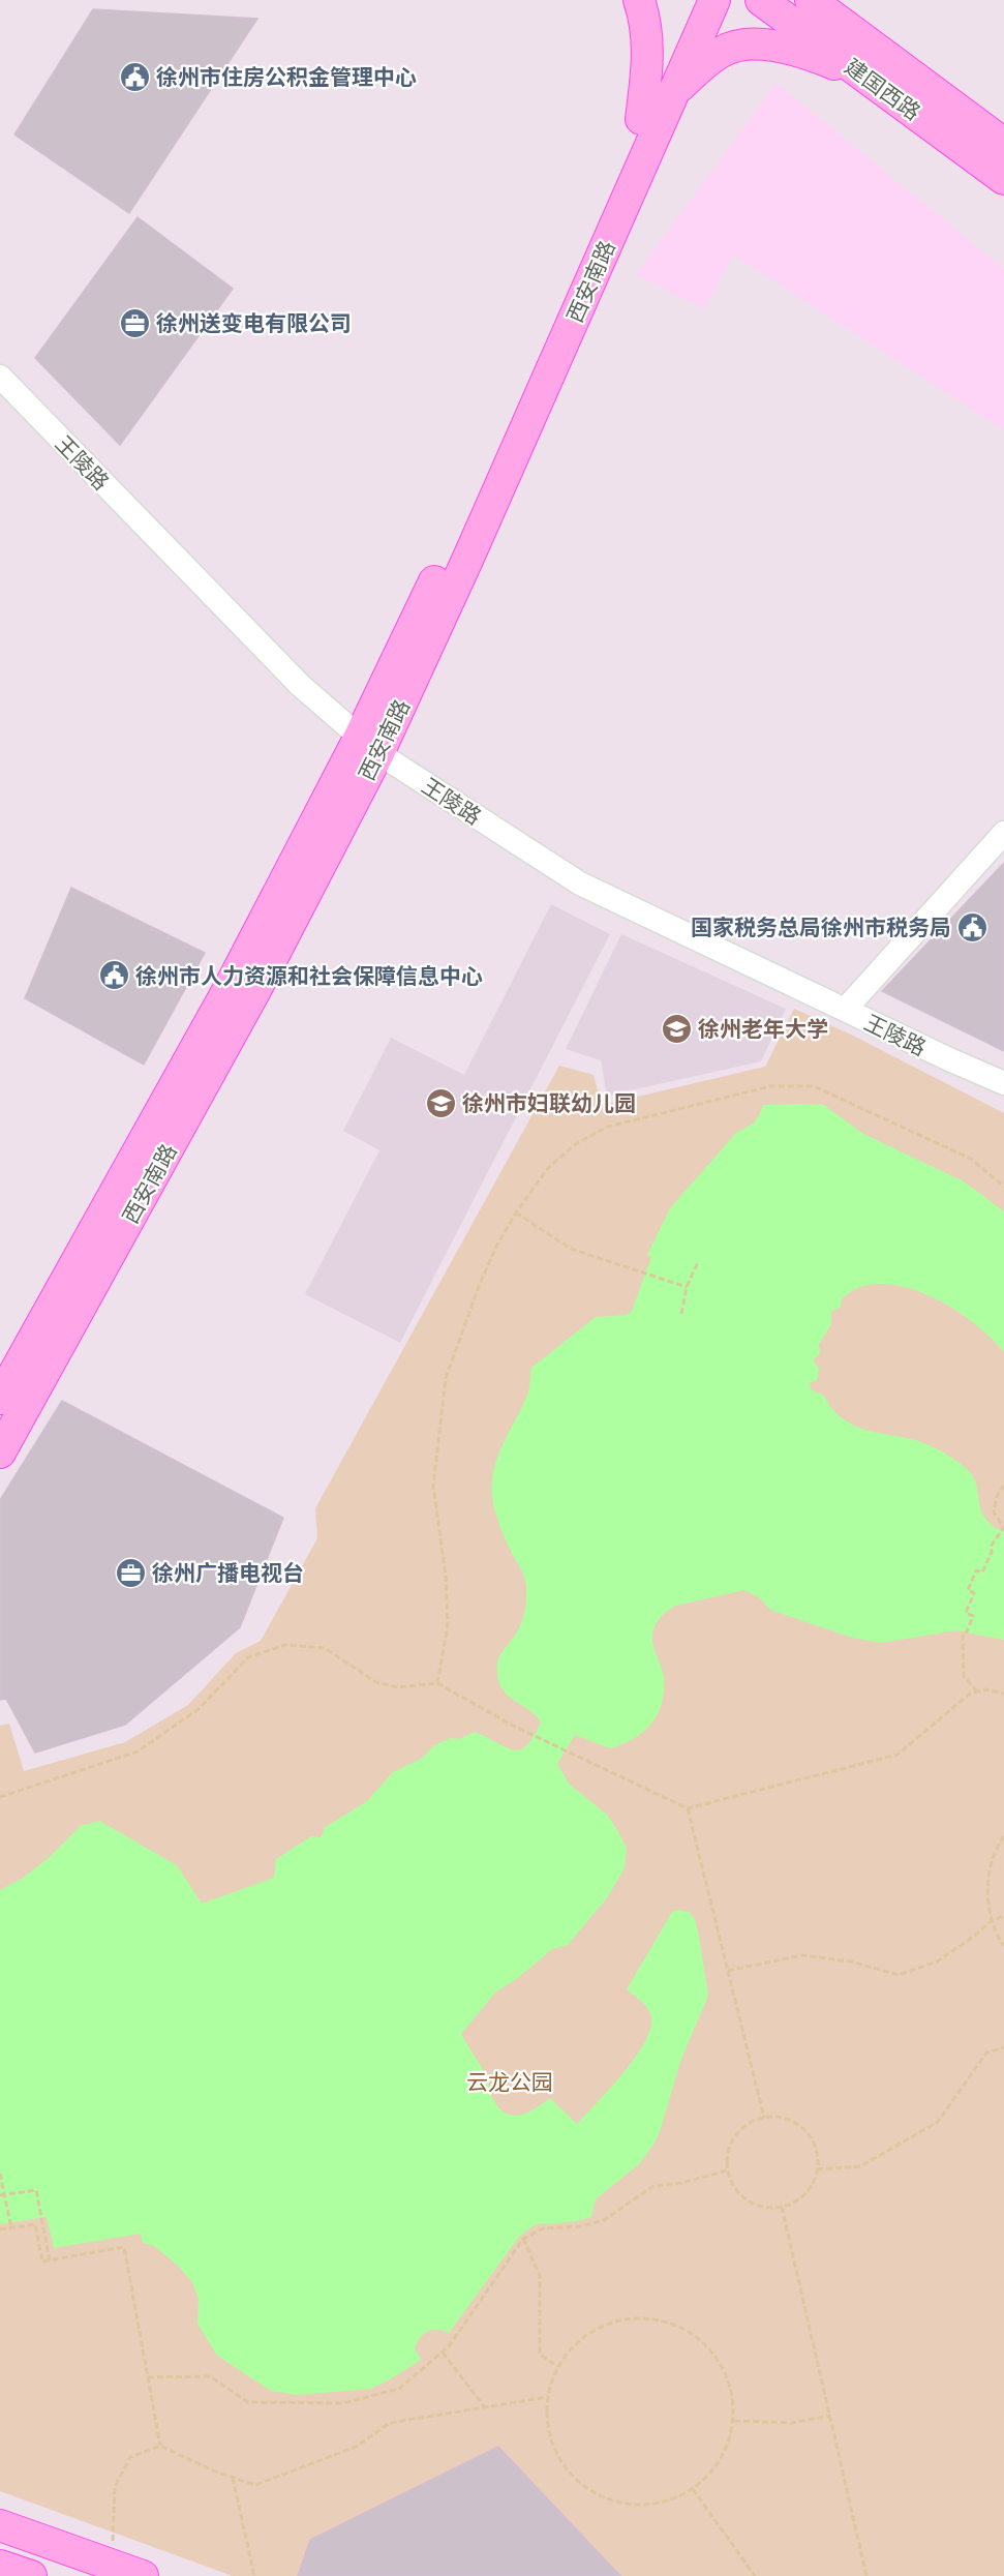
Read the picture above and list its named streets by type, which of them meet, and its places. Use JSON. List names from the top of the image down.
{
  "streets": {
    "main road": ["建国西路", "西安南路"],
    "street": ["王陵路"]
  },
  "crossings": [
    ["西安南路", "王陵路"]
  ],
  "parks": ["云龙公园"],
  "places": {
    "public building": ["徐州市住房公积金管理中心", "国家税务总局徐州市税务局", "徐州市人力资源和社会保障信息中心"],
    "office": ["徐州送变电有限公司", "徐州广播电视台"],
    "school or university": ["徐州老年大学", "徐州市妇联幼儿园"]
  }
}
